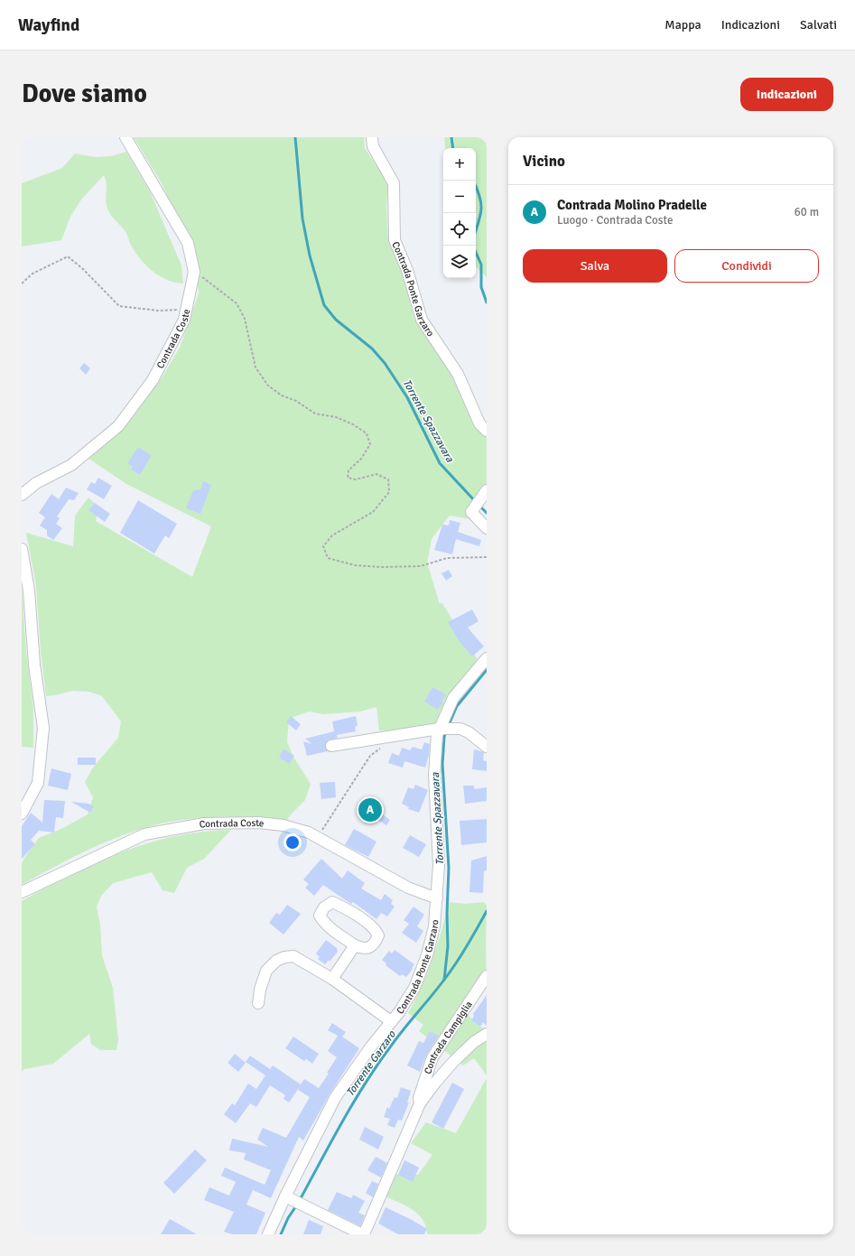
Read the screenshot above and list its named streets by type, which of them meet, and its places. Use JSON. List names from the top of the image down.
{
  "streets": {
    "street": ["Contrada Ponte Garzaro", "Contrada Coste", "Contrada Campiglia"]
  },
  "crossings": [
    ["Contrada Ponte Garzaro", "Contrada Coste"]
  ],
  "water": ["Torrente Spazzavara", "Torrente Garzaro"],
  "page": {
    "header": "Wayfind",
    "nav": ["Mappa", "Indicazioni", "Salvati"],
    "buttons": [
      "Indicazioni",
      ["Salva", "Condividi"]
    ],
    "title": "Dove siamo",
    "heading": "Vicino",
    "map_buttons": ["+", "−"],
    "list": [
      {
        "mark": "A",
        "name": "Contrada Molino Pradelle",
        "note": "Luogo · Contrada Coste",
        "value": "60 m"
      }
    ],
    "pins": "A"
  }
}
